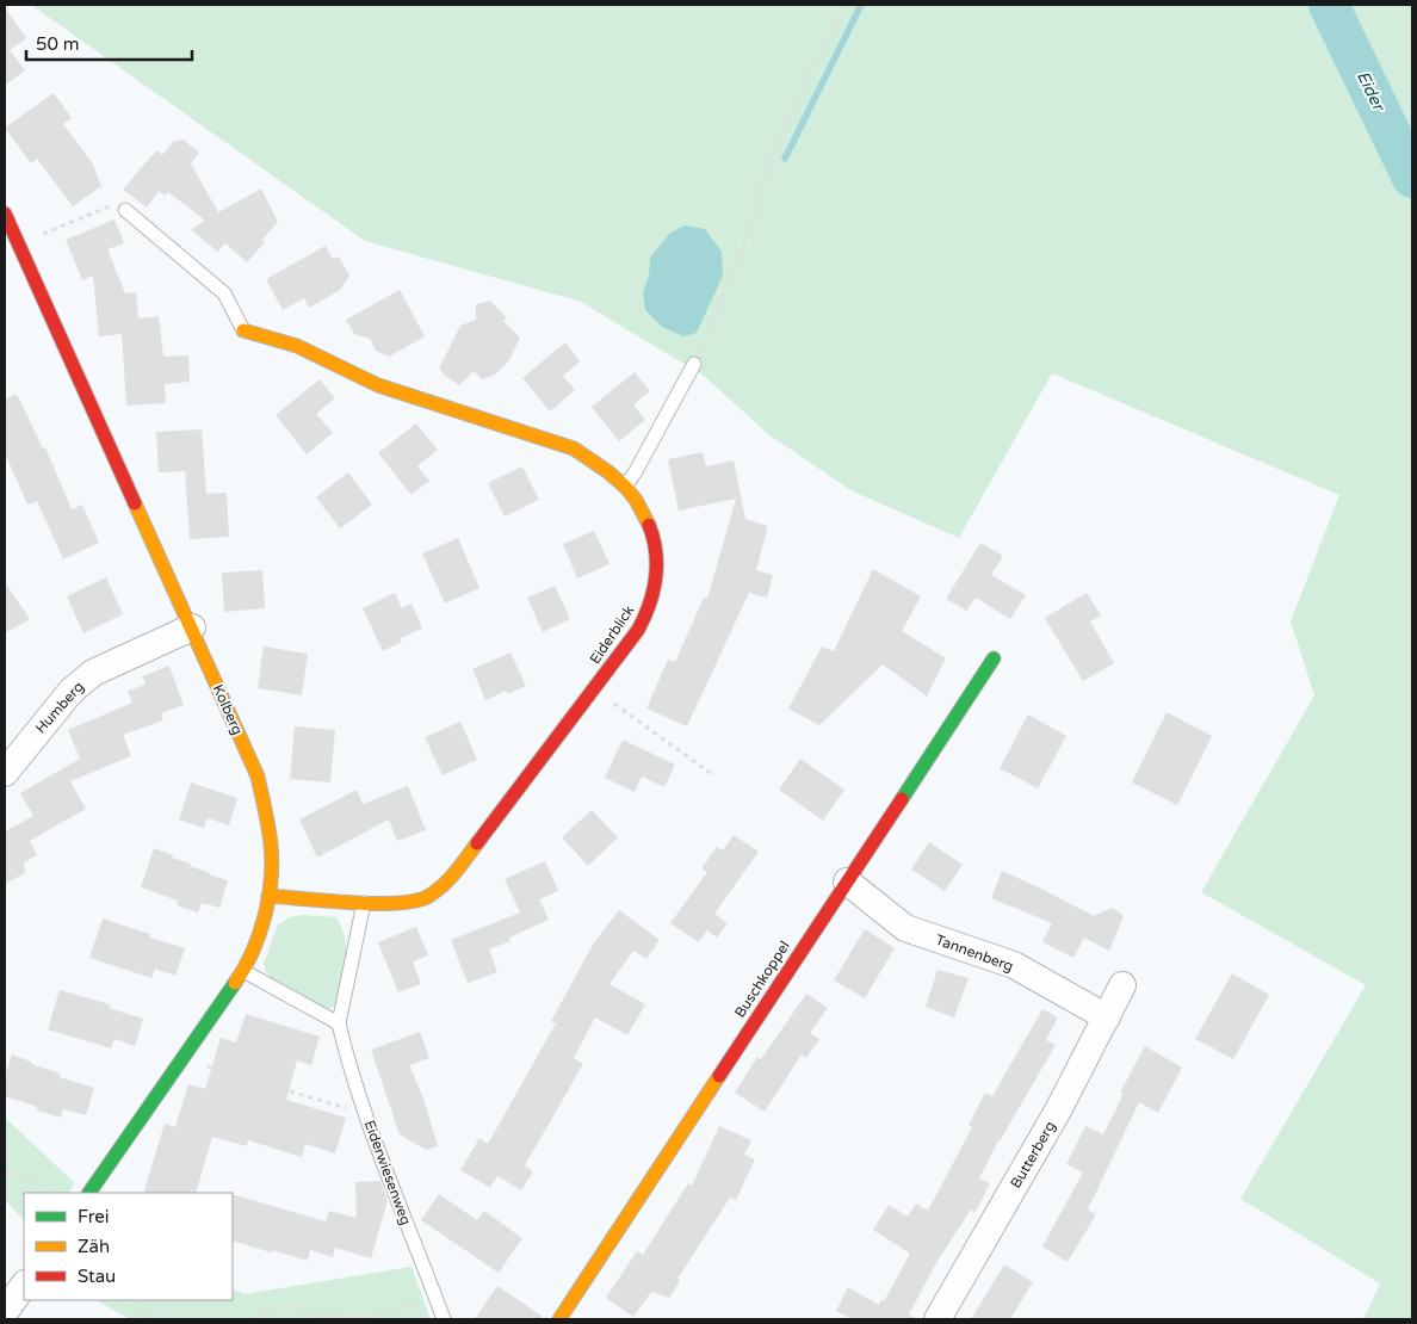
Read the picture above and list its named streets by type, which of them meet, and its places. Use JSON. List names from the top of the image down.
{
  "streets": {
    "street": [
      "Eiderblick",
      "Humberg",
      "Kolberg",
      "Tannenberg",
      "Buschkoppel",
      "Butterberg"
    ],
    "lane": ["Eiderwiesenweg"]
  },
  "crossings": [
    ["Eiderblick", "Kolberg"],
    ["Humberg", "Kolberg"],
    ["Tannenberg", "Buschkoppel"],
    ["Tannenberg", "Butterberg"]
  ],
  "water": ["Eider"],
  "legend": ["Frei", "Zäh", "Stau"],
  "scale_bar": "50 m"
}
